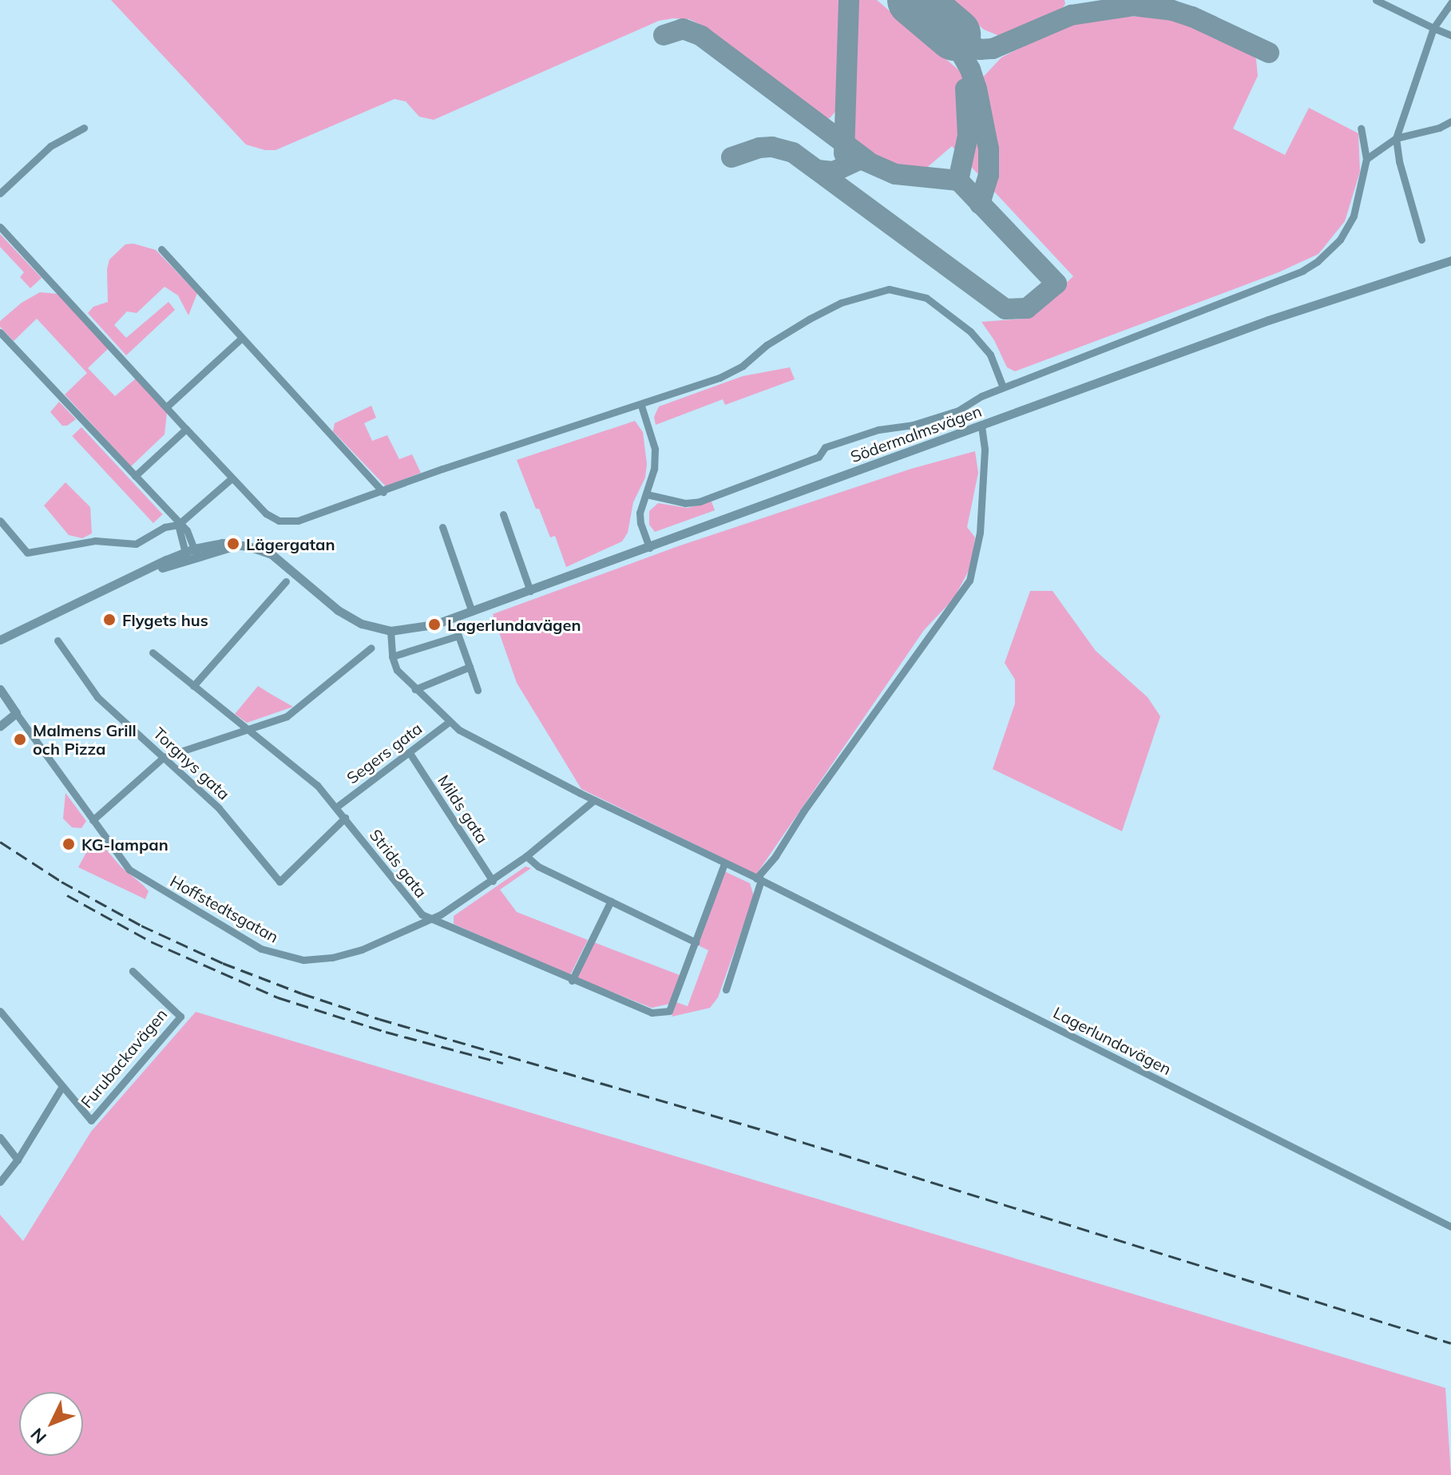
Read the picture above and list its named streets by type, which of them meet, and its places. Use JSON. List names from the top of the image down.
{
  "streets": {
    "street": [
      "Södermalmsvägen",
      "Segers gata",
      "Torgnys gata",
      "Milds gata",
      "Strids gata",
      "Hoffstedtsgatan",
      "Lagerlundavägen",
      "Furubackavägen"
    ]
  },
  "crossings": [
    ["Södermalmsvägen", "Lagerlundavägen"],
    ["Segers gata", "Milds gata"],
    ["Segers gata", "Strids gata"],
    ["Segers gata", "Lagerlundavägen"],
    ["Torgnys gata", "Strids gata"],
    ["Milds gata", "Hoffstedtsgatan"],
    ["Strids gata", "Hoffstedtsgatan"],
    ["Hoffstedtsgatan", "Lagerlundavägen"]
  ],
  "places": [
    "Lägergatan",
    "Flygets hus",
    "Lagerlundavägen",
    "Malmens Grill och Pizza",
    "KG-lampan"
  ],
  "north": "bottom left"
}
